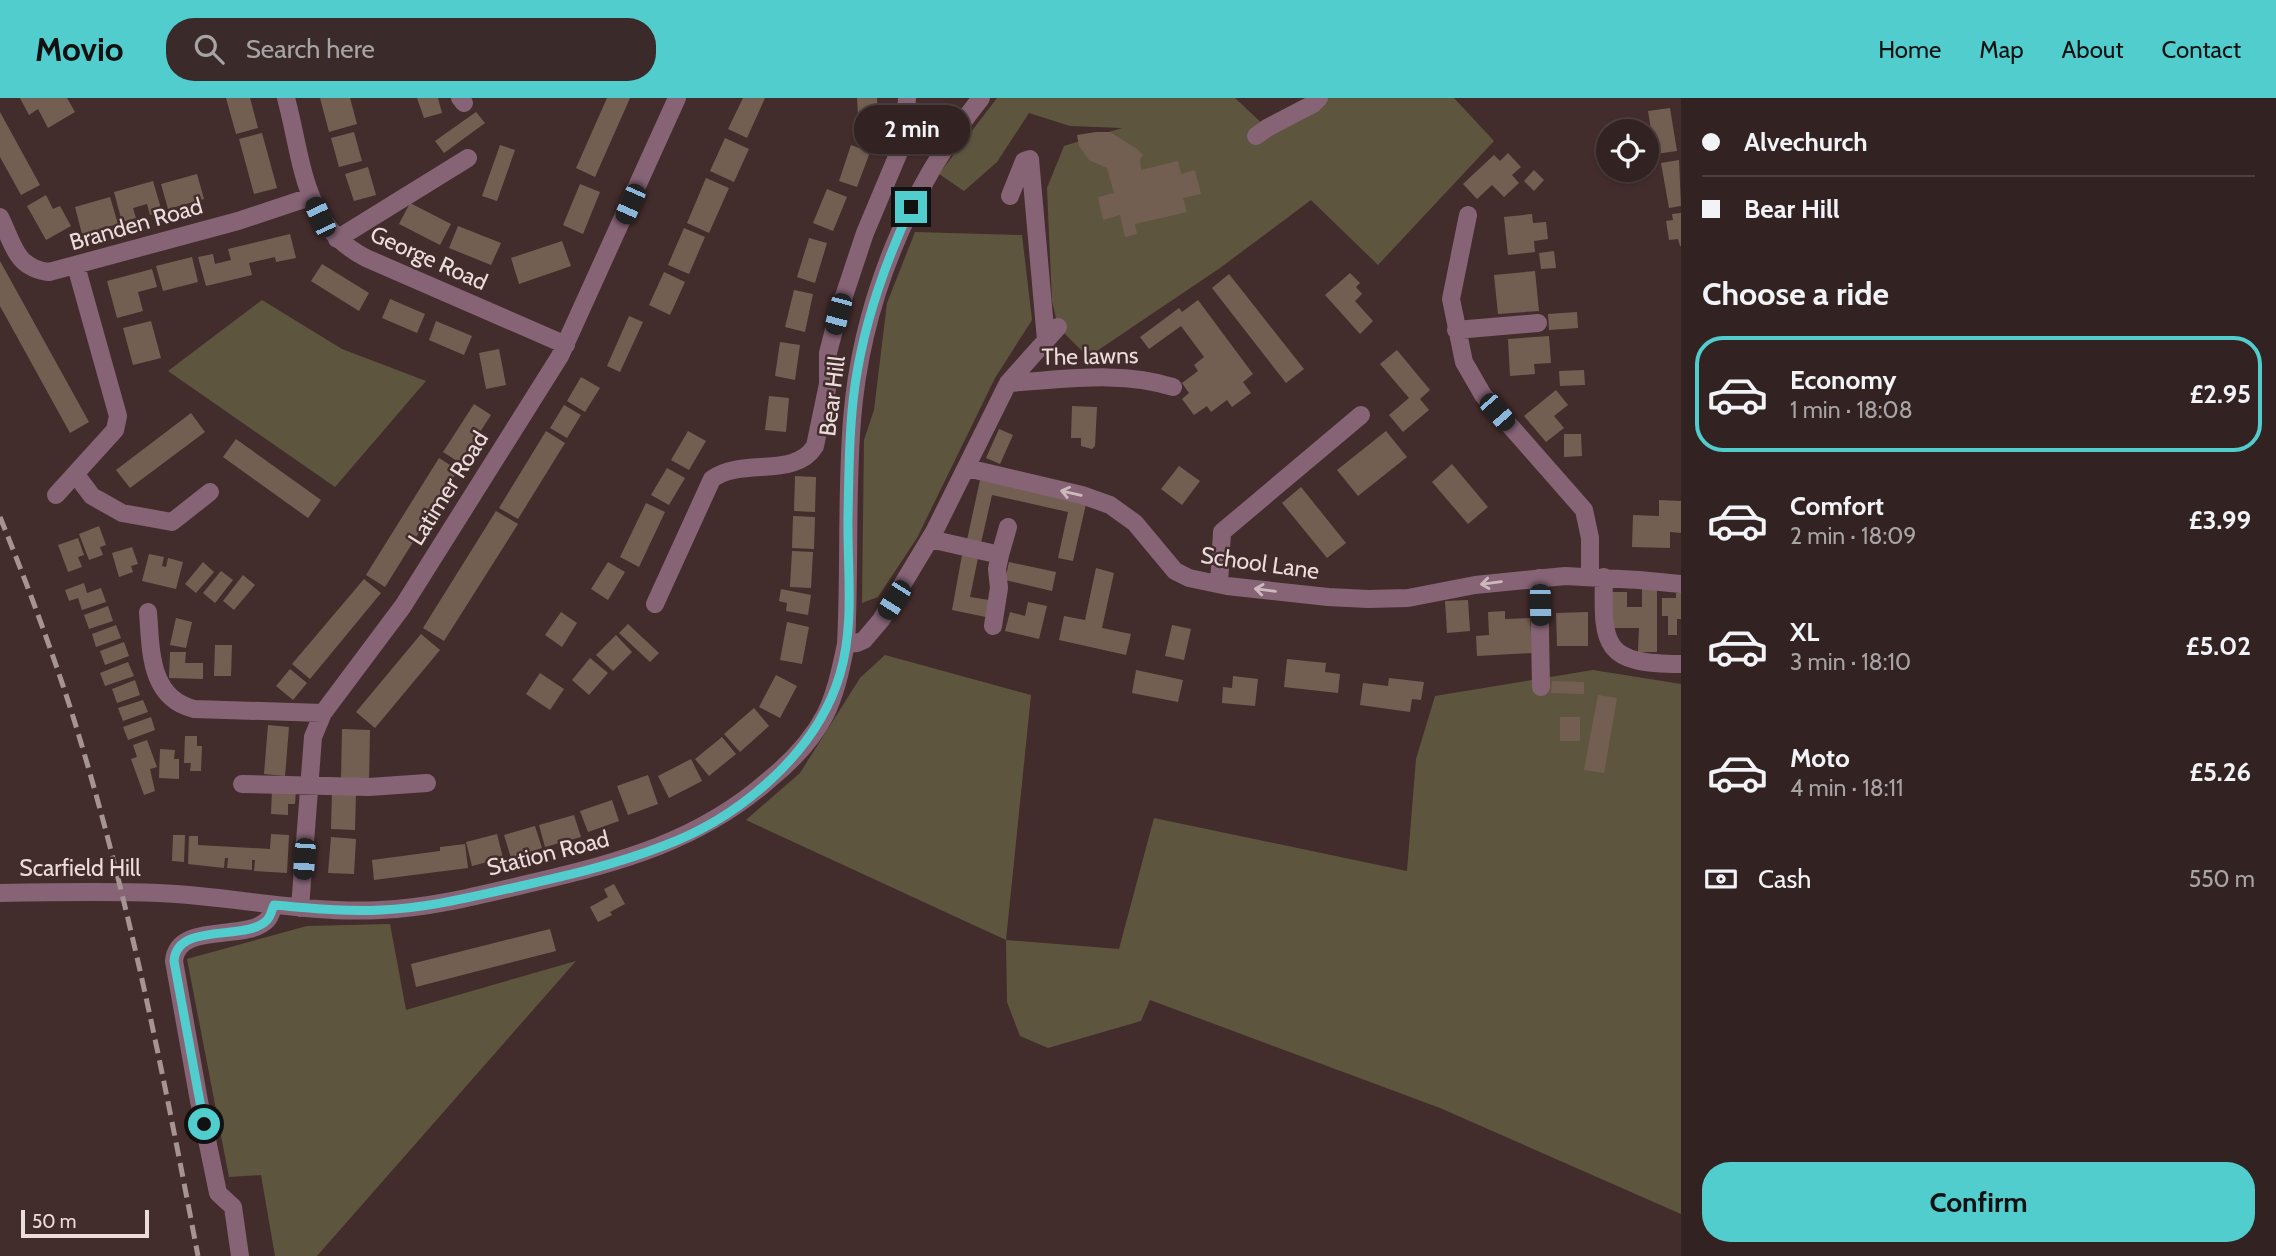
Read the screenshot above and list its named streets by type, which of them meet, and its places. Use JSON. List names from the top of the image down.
{
  "streets": {
    "street": [
      "Branden Road",
      "George Road",
      "The lawns",
      "Bear Hill",
      "Latimer Road",
      "School Lane",
      "Station Road",
      "Scarfield Hill"
    ]
  },
  "crossings": [
    ["Branden Road", "George Road"],
    ["George Road", "Latimer Road"],
    ["Bear Hill", "Station Road"],
    ["Latimer Road", "Station Road"],
    ["Station Road", "Scarfield Hill"]
  ],
  "one_way": ["School Lane"],
  "scale_bar": "50 m",
  "page": {
    "header": "Movio",
    "search": "Search here",
    "nav": [
      "Home",
      "Map",
      "About",
      "Contact"
    ],
    "banner": ["Alvechurch", "Bear Hill"],
    "bubble": "2 min",
    "heading": "Choose a ride",
    "list": [
      {
        "name": "Economy",
        "note": "1 min · 18:08",
        "value": "£2.95"
      },
      {
        "name": "Comfort",
        "note": "2 min · 18:09",
        "value": "£3.99"
      },
      {
        "name": "XL",
        "note": "3 min · 18:10",
        "value": "£5.02"
      },
      {
        "name": "Moto",
        "note": "4 min · 18:11",
        "value": "£5.26"
      }
    ],
    "pay": ["Cash", "550 m"],
    "buttons": "Confirm",
    "scale": "50 m"
  }
}
